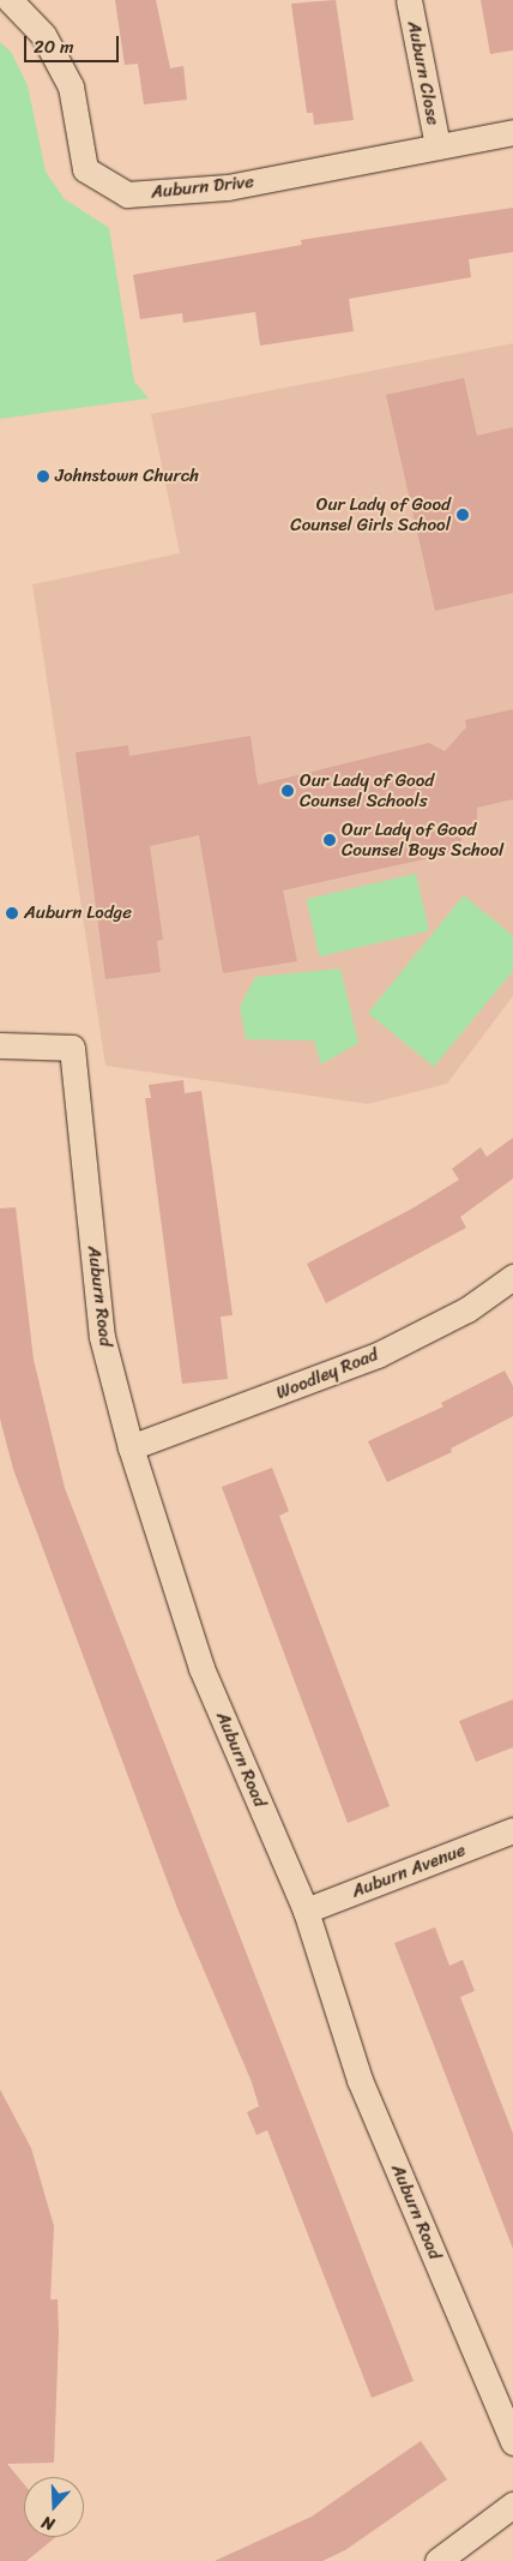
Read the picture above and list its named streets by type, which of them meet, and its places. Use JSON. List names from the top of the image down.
{
  "streets": {
    "street": [
      "Auburn Close",
      "Auburn Drive",
      "Auburn Road",
      "Woodley Road",
      "Auburn Avenue"
    ]
  },
  "crossings": [
    ["Auburn Close", "Auburn Drive"],
    ["Auburn Road", "Woodley Road"],
    ["Auburn Road", "Auburn Avenue"]
  ],
  "places": [
    "Johnstown Church",
    "Our Lady of Good Counsel Girls School",
    "Our Lady of Good Counsel Schools",
    "Our Lady of Good Counsel Boys School",
    "Auburn Lodge"
  ],
  "scale_bar": "20 m",
  "north": "bottom"
}
